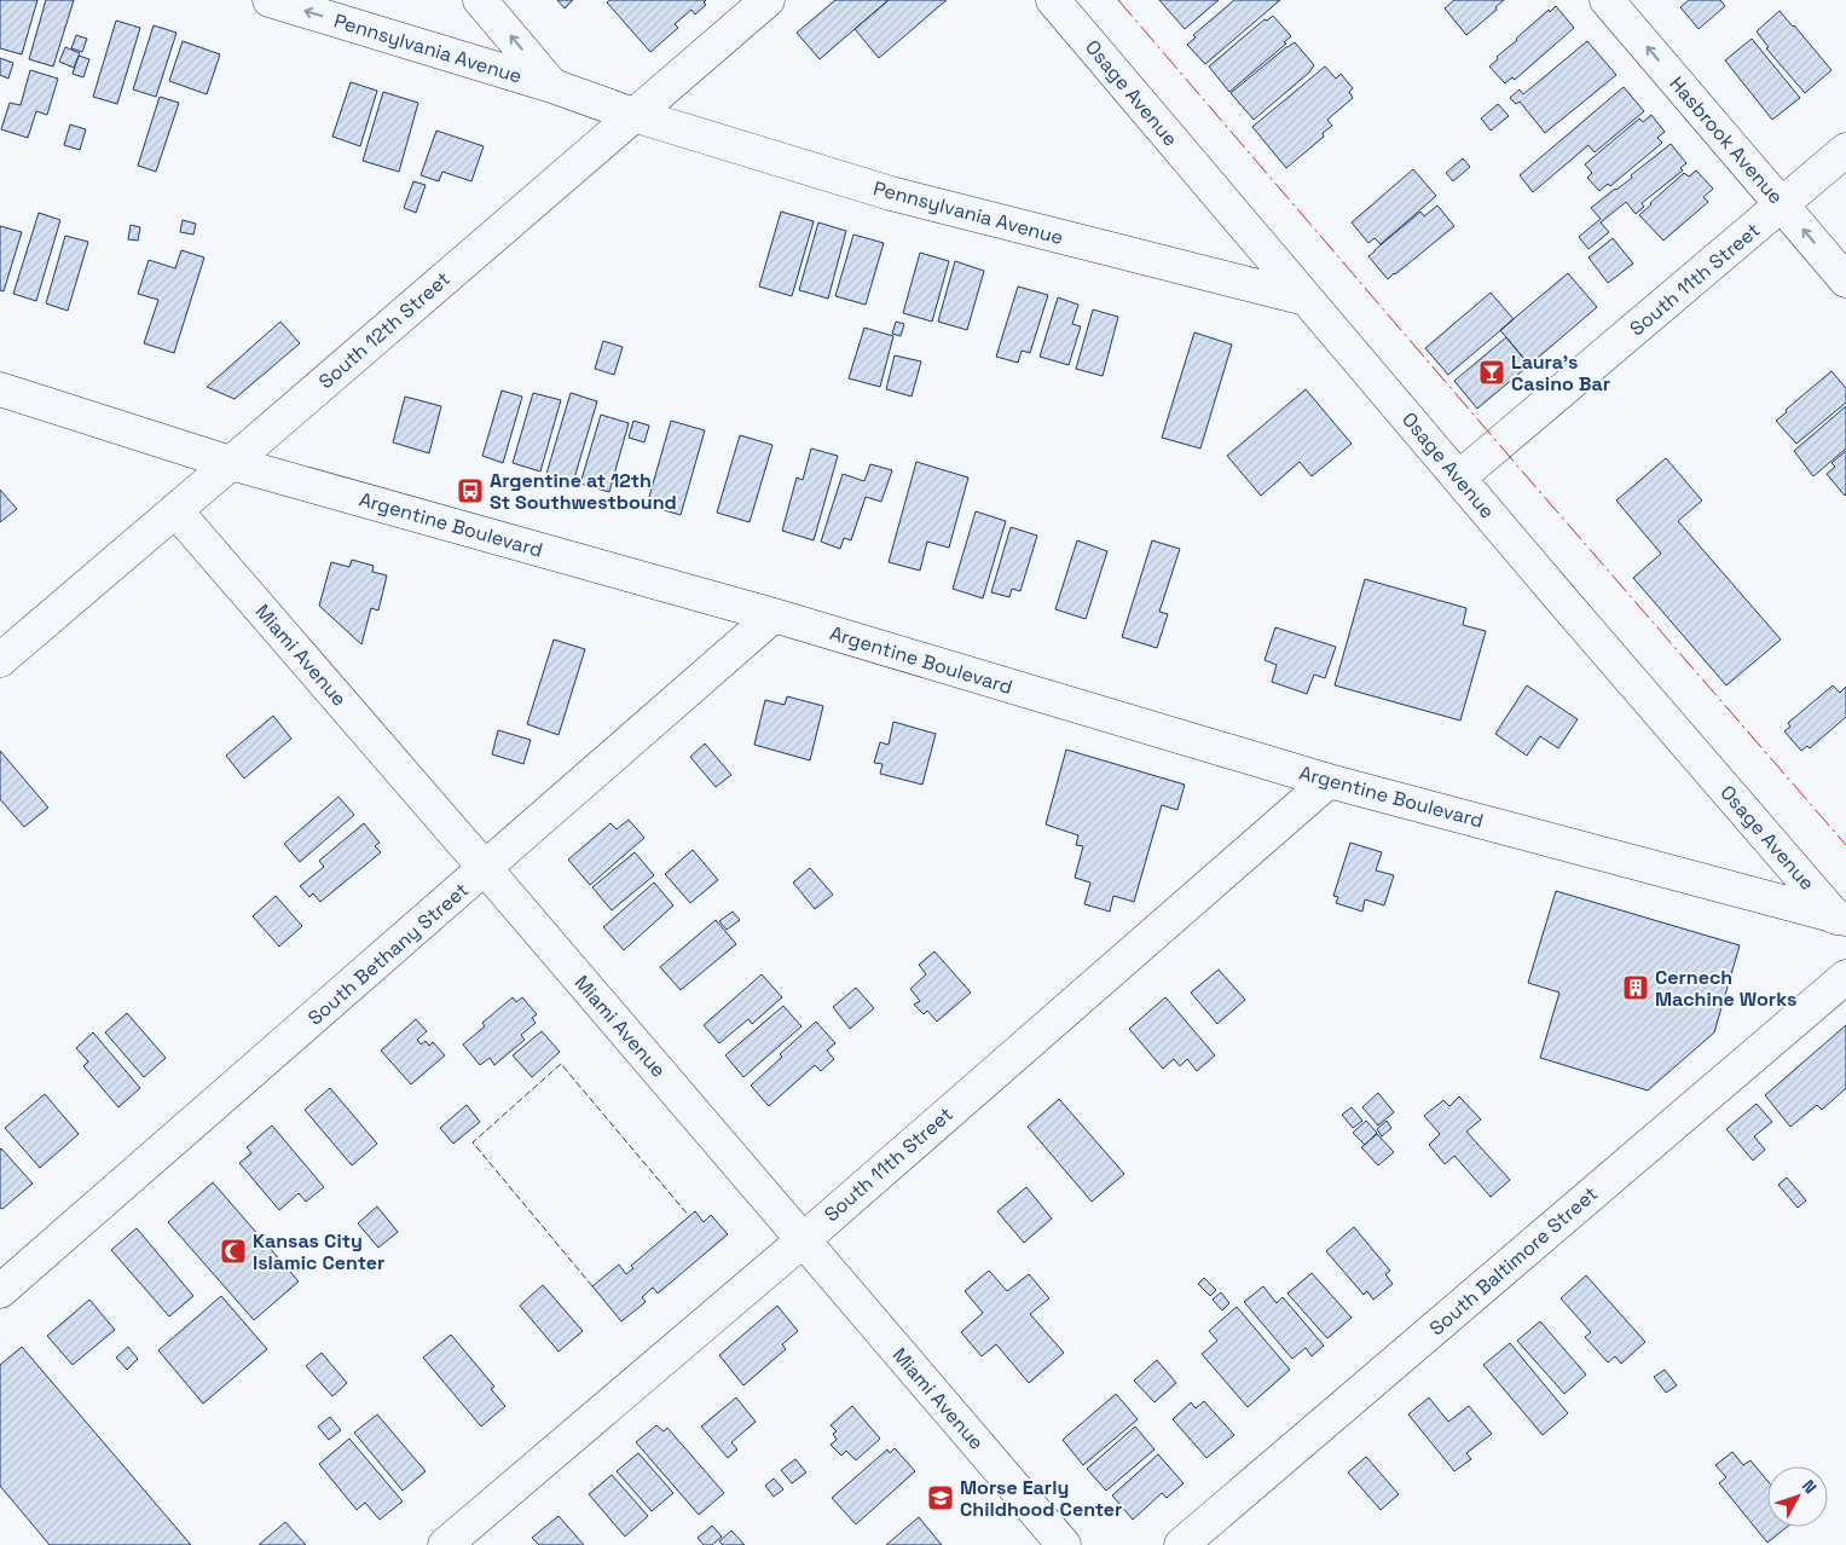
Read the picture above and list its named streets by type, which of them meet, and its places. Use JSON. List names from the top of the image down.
{
  "streets": {
    "street": [
      "Pennsylvania Avenue",
      "Osage Avenue",
      "Hasbrook Avenue",
      "South 11th Street",
      "South 12th Street",
      "Argentine Boulevard",
      "Miami Avenue",
      "South Bethany Street",
      "South Baltimore Street"
    ]
  },
  "crossings": [
    ["Pennsylvania Avenue", "Osage Avenue"],
    ["Pennsylvania Avenue", "South 12th Street"],
    ["Osage Avenue", "South 11th Street"],
    ["Osage Avenue", "Argentine Boulevard"],
    ["Hasbrook Avenue", "South 11th Street"],
    ["South 11th Street", "Argentine Boulevard"],
    ["South 11th Street", "Miami Avenue"],
    ["South 12th Street", "Argentine Boulevard"],
    ["South 12th Street", "Miami Avenue"],
    ["Argentine Boulevard", "South Bethany Street"],
    ["Miami Avenue", "South Bethany Street"]
  ],
  "one_way": ["Hasbrook Avenue"],
  "places": {
    "bar": ["Laura's Casino Bar"],
    "bus stop": ["Argentine at 12th St Southwestbound"],
    "building": ["Cernech Machine Works"],
    "mosque": ["Kansas City Islamic Center"],
    "school or university": ["Morse Early Childhood Center"]
  },
  "north": "top right"
}
